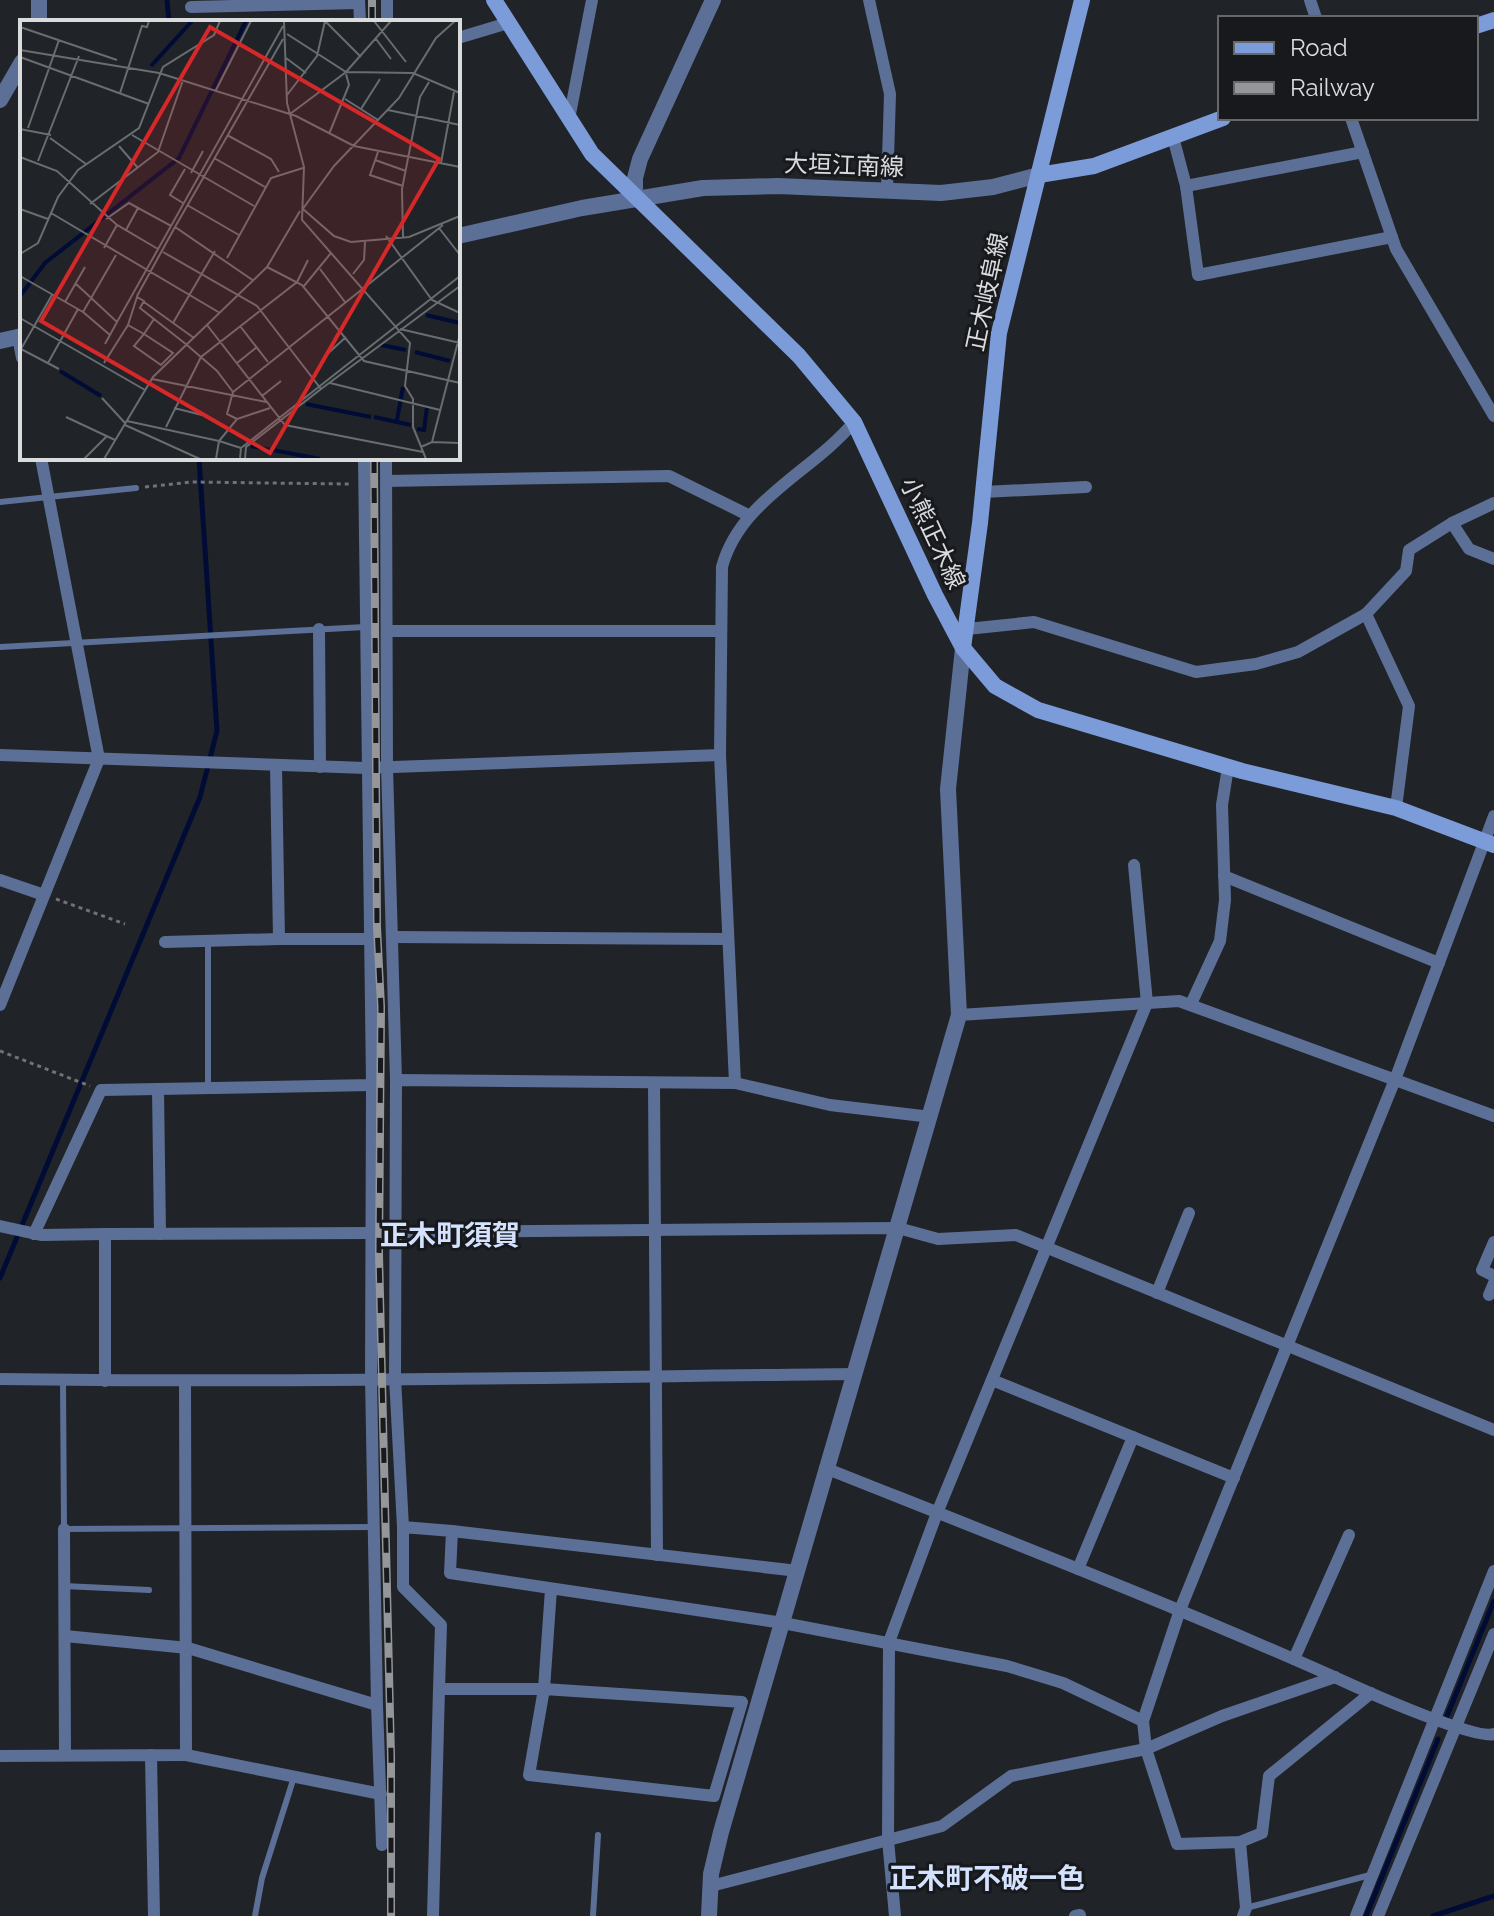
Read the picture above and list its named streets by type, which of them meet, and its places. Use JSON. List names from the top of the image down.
{
  "streets": {
    "main road": ["大垣江南線", "正木岐阜線", "小熊正木線"]
  },
  "crossings": [
    ["大垣江南線", "正木岐阜線"],
    ["大垣江南線", "小熊正木線"],
    ["正木岐阜線", "小熊正木線"]
  ],
  "districts": ["正木町須賀", "正木町不破一色"],
  "legend": ["Road", "Railway"]
}
